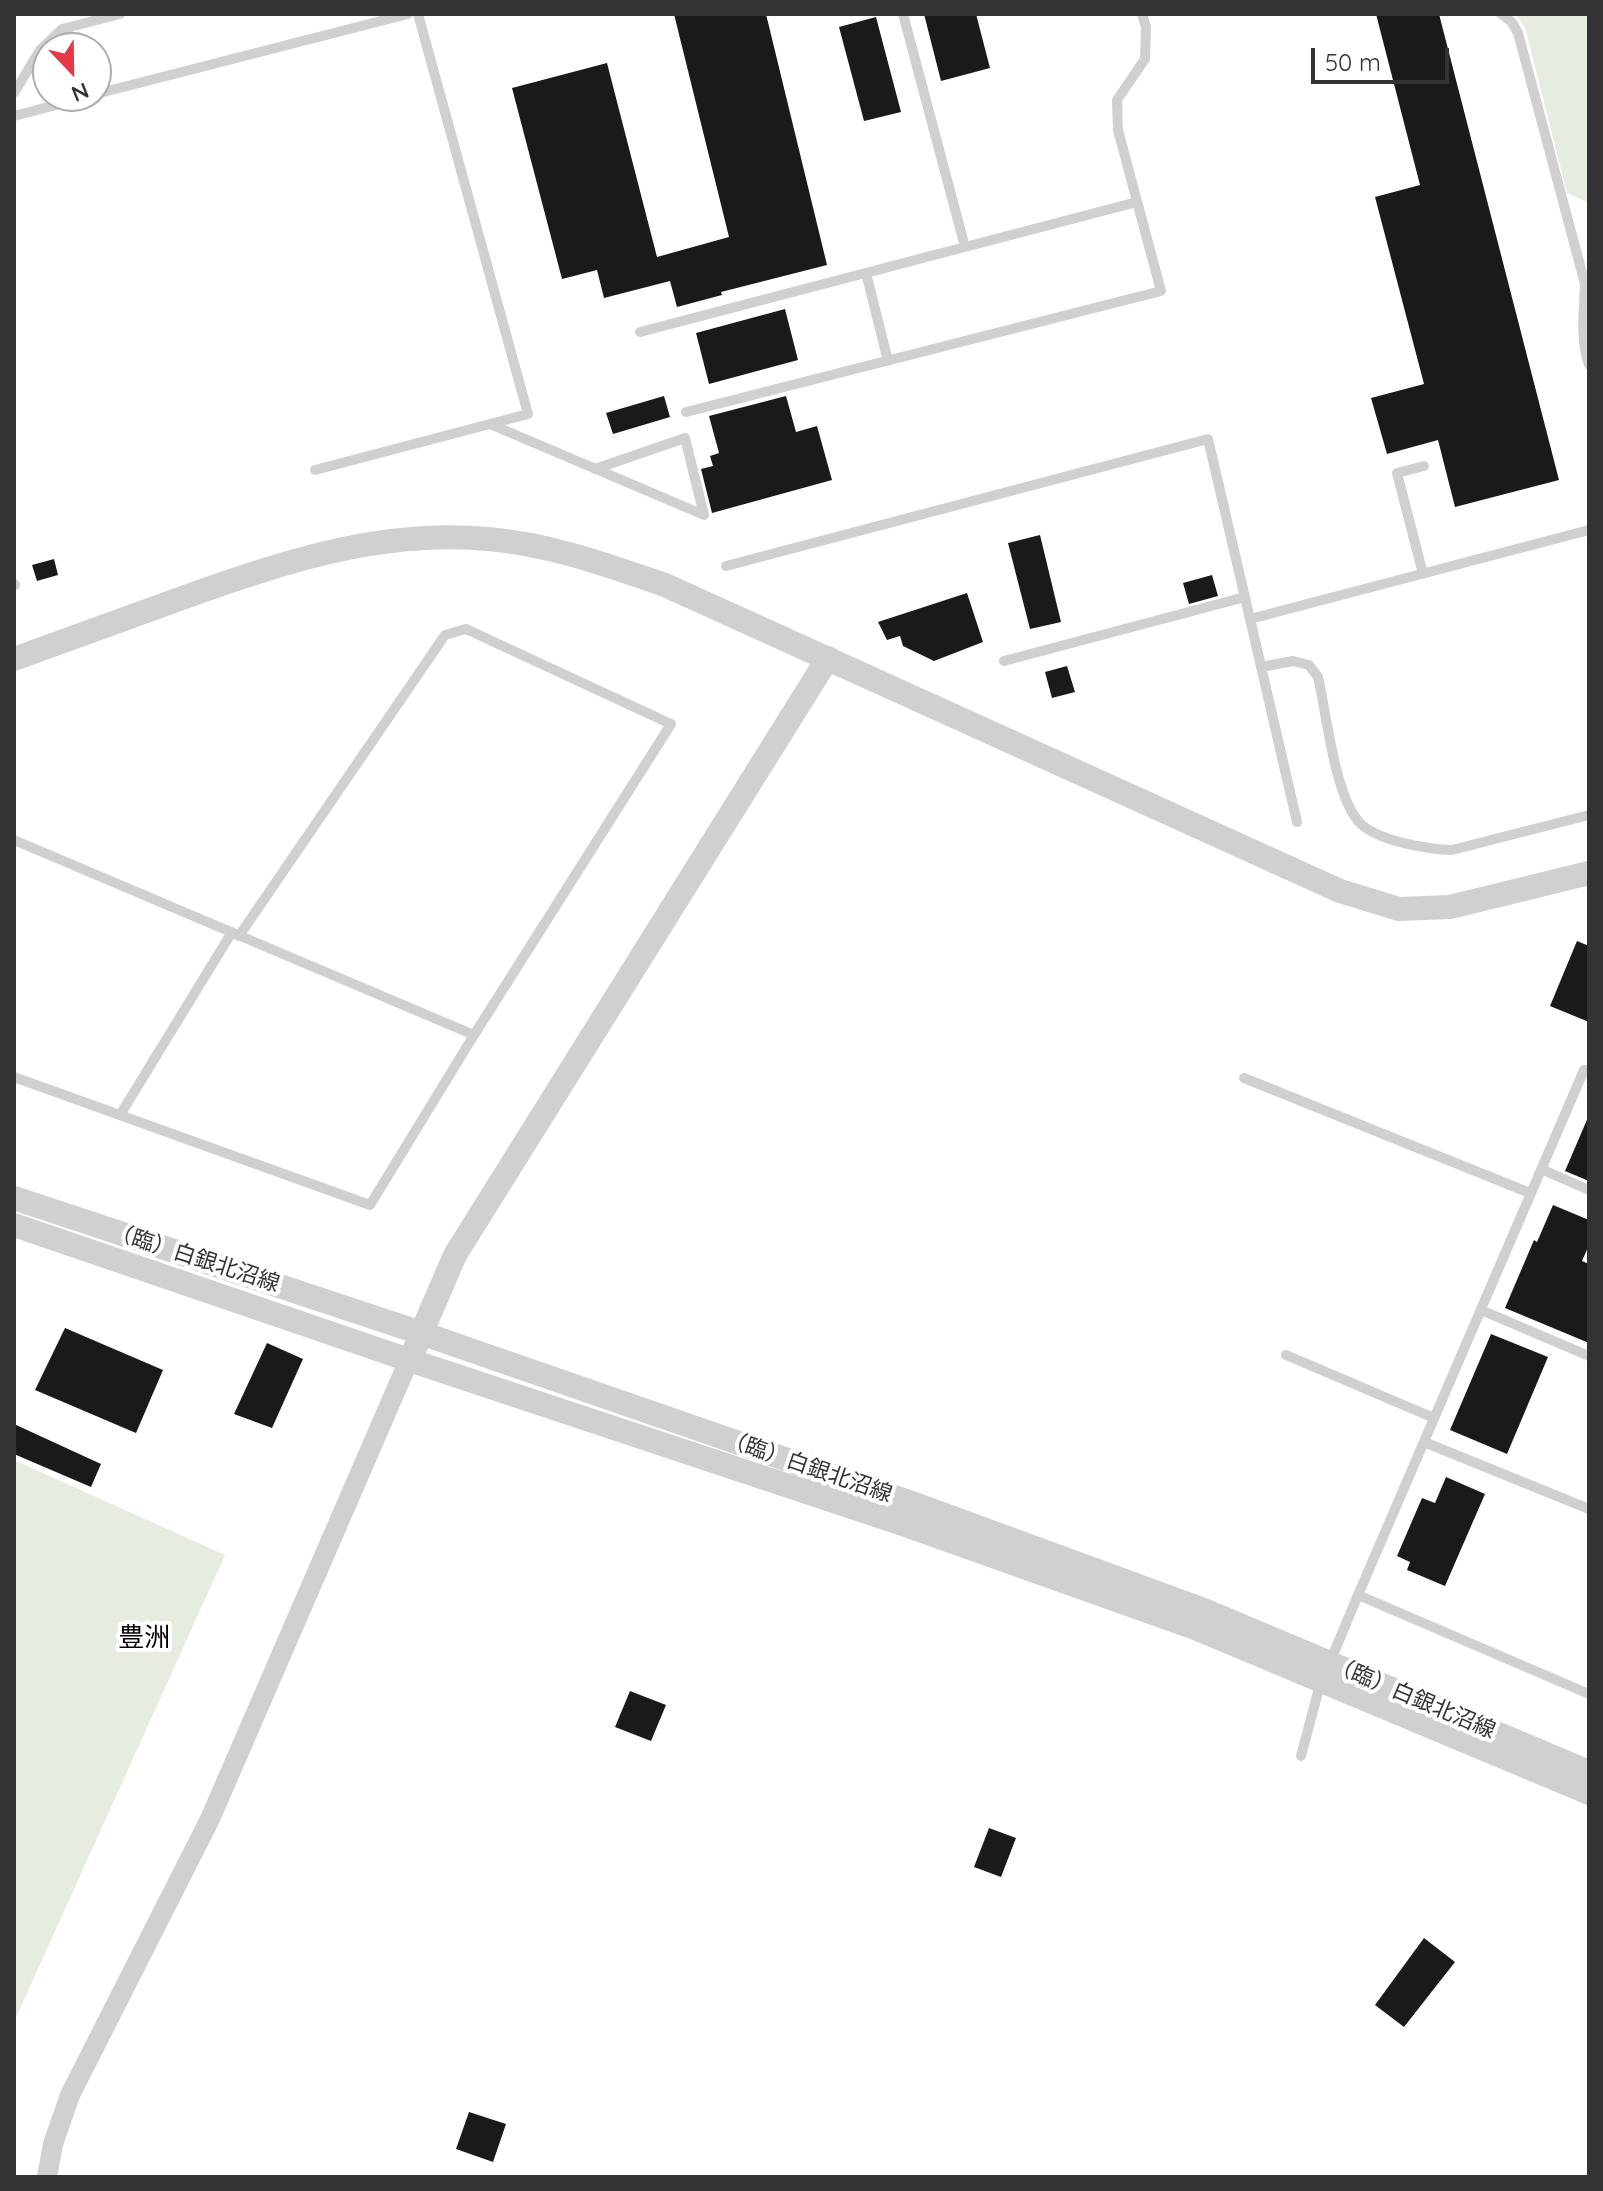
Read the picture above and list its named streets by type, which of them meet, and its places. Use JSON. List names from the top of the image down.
{
  "streets": {
    "street": ["（臨）白銀北沼線"]
  },
  "districts": ["豊洲"],
  "scale_bar": "50 m",
  "north": "bottom"
}
